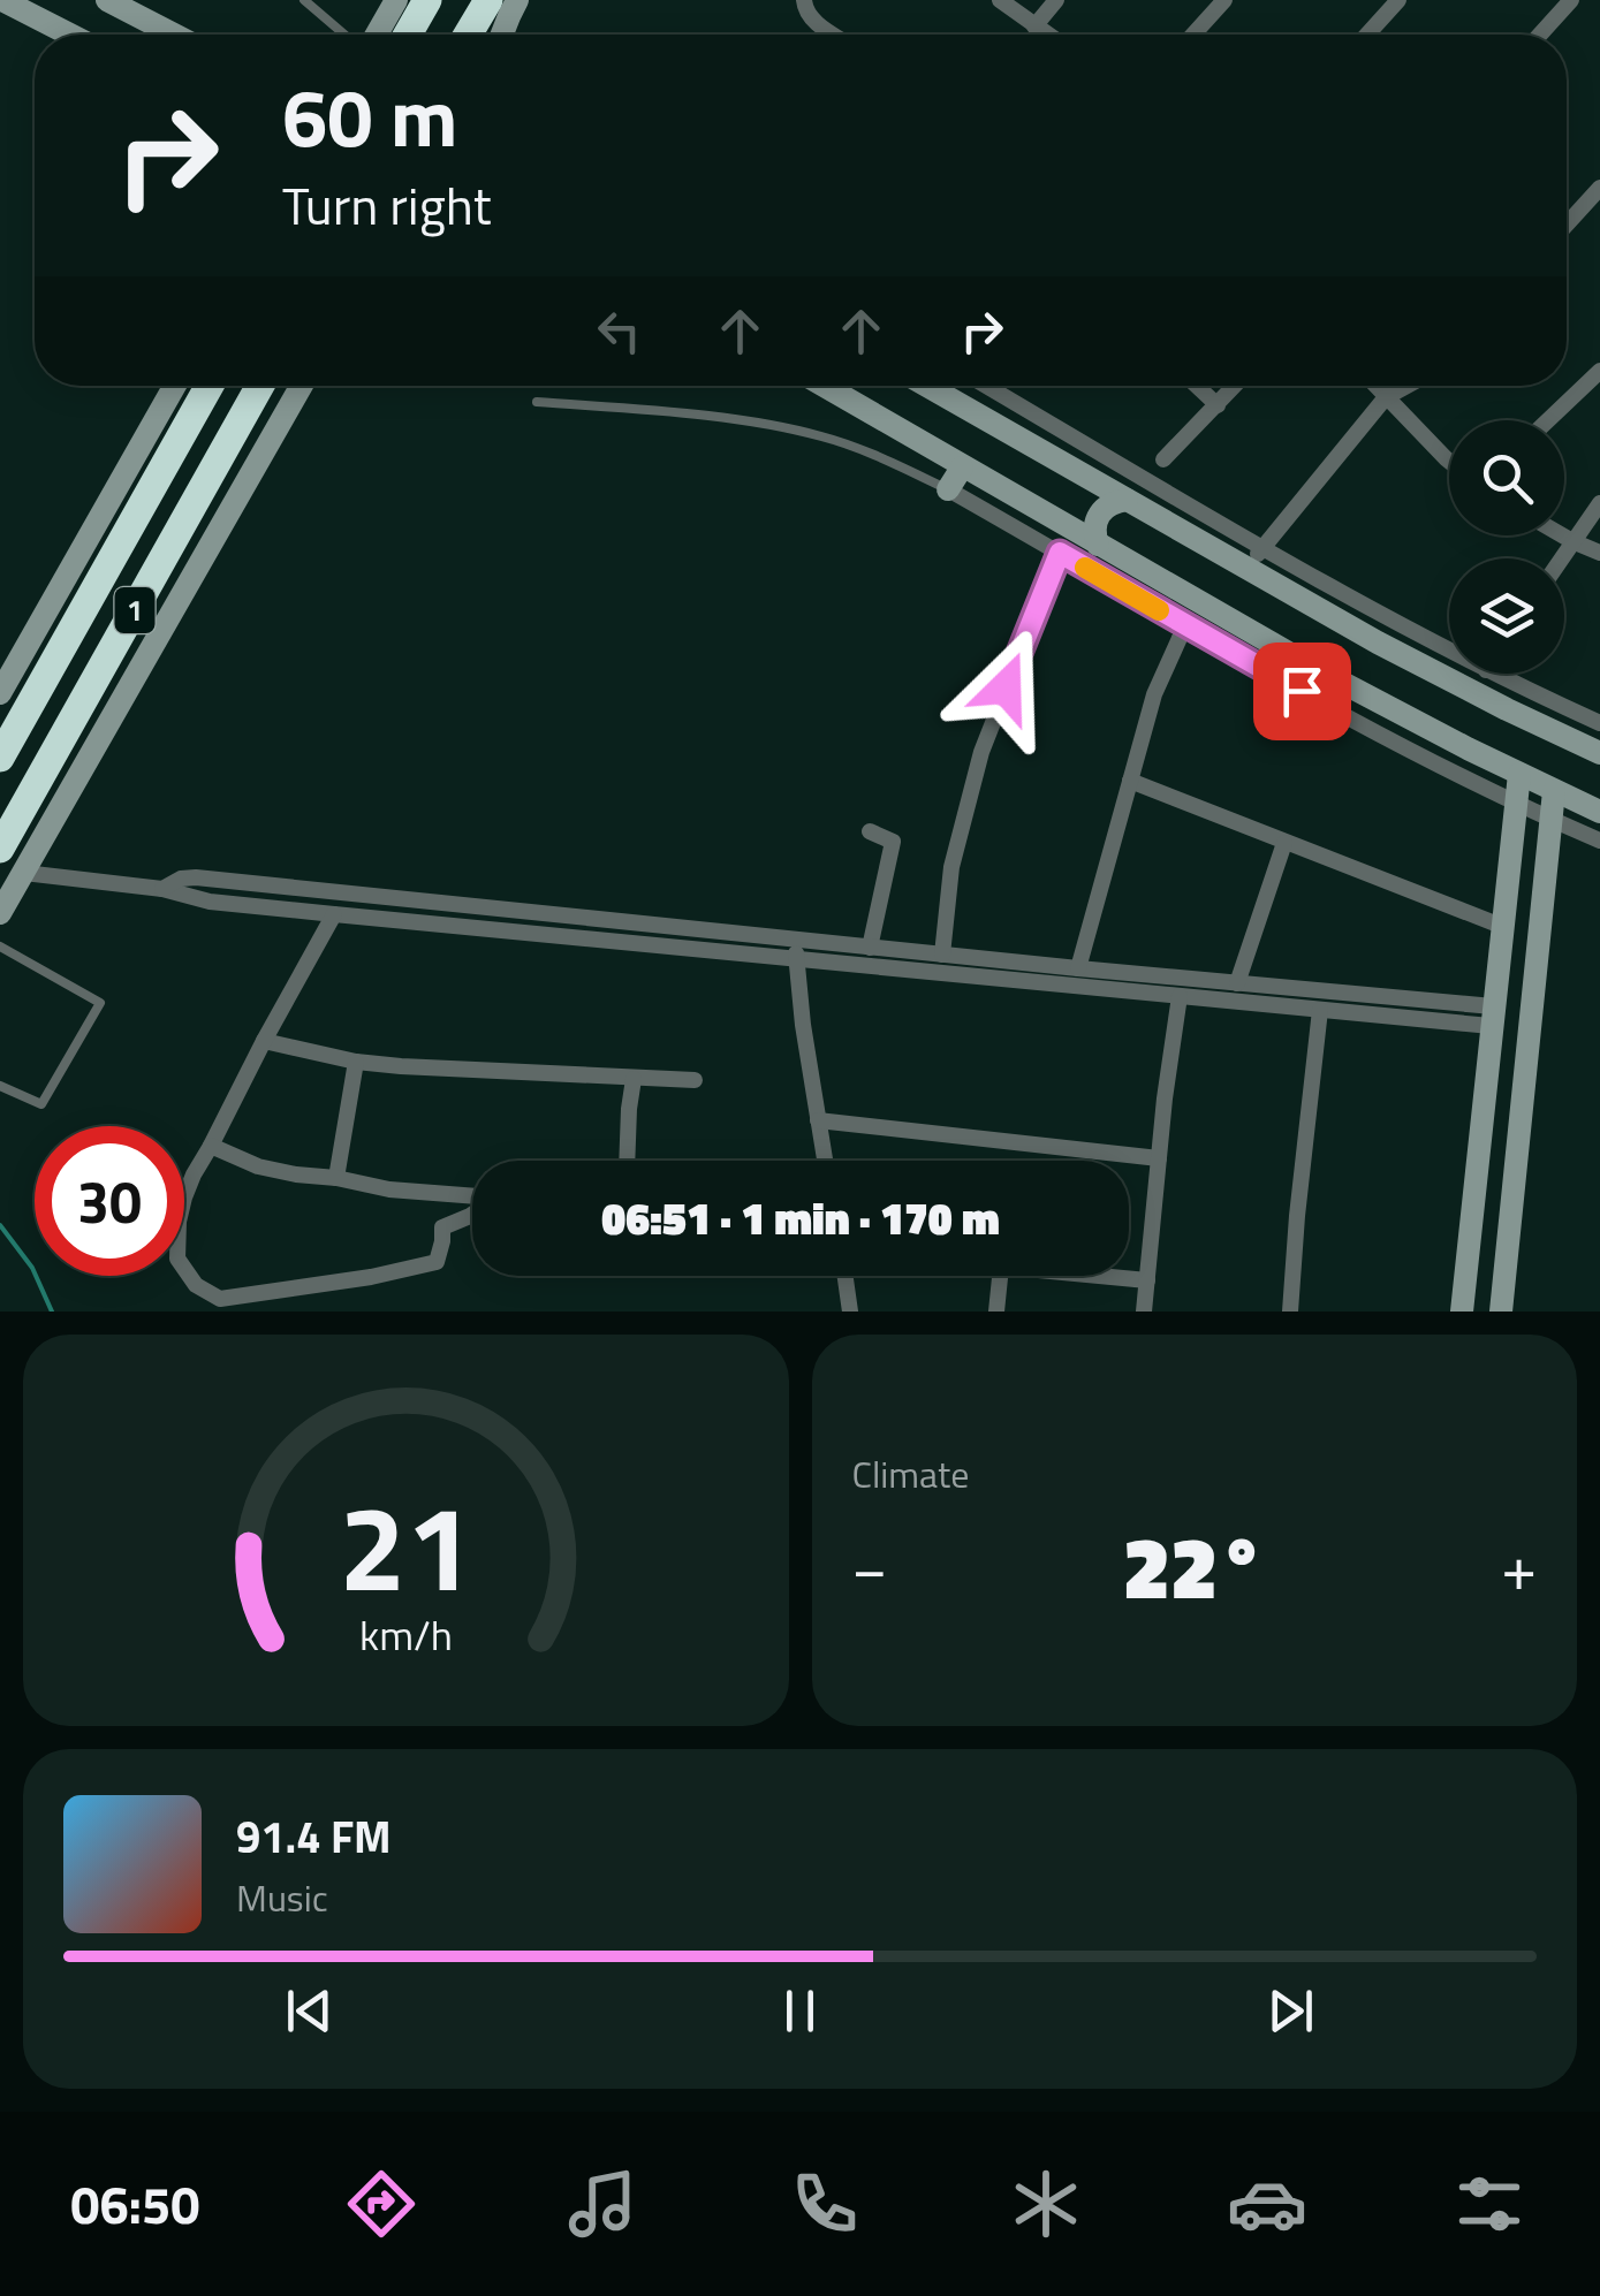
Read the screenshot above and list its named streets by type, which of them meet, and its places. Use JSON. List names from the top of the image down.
{
  "streets": {
    "highway": ["1"]
  },
  "page": {
    "turn": ["60 m", "Turn right"],
    "limit": "30",
    "trip": "06:51 · 1 min · 170 m",
    "tile": "Climate",
    "heat": ["−", "22°", "+"],
    "song": ["91.4 FM", "Music"],
    "tabs": "06:50",
    "gauge": ["21", "km/h"]
  }
}
